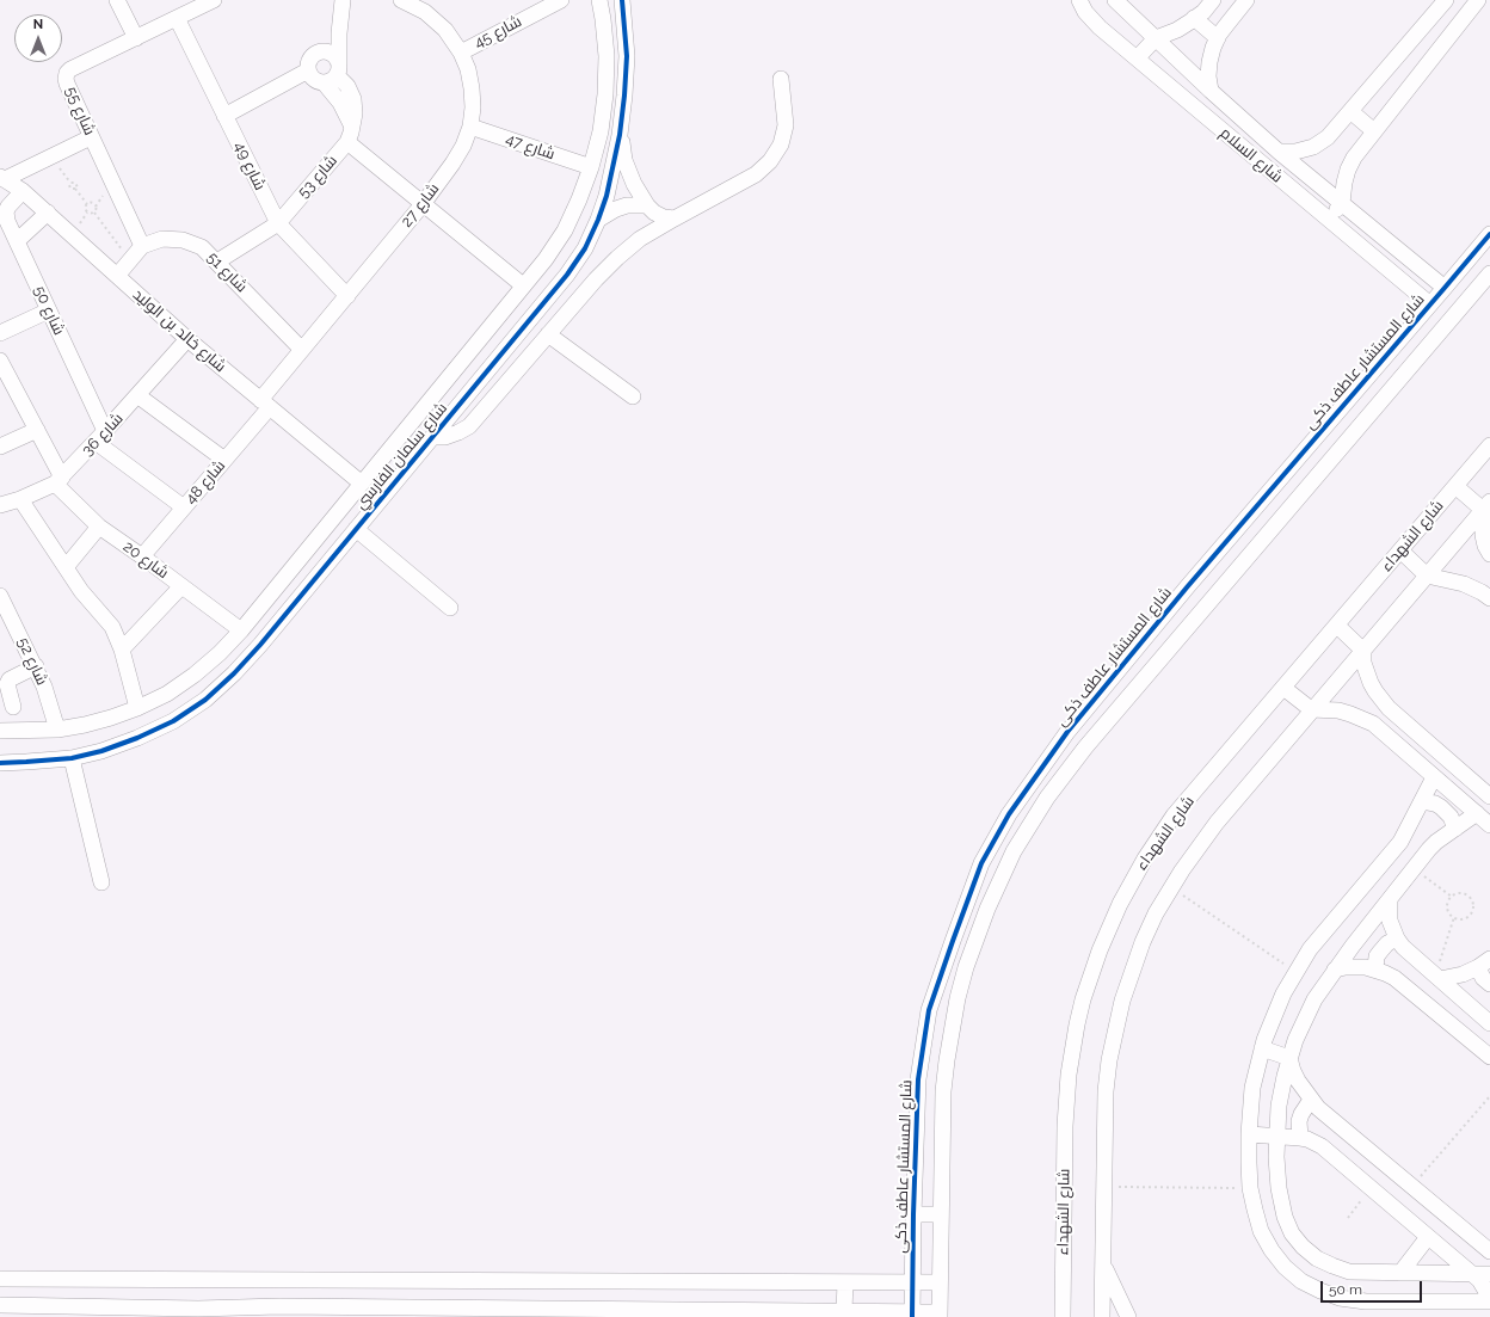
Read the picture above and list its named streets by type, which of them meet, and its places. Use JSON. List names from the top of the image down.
{
  "streets": {
    "street": [
      "شارع 45",
      "شارع 55",
      "شارع 47",
      "شارع السلام",
      "شارع 49",
      "شارع 53",
      "شارع 27",
      "شارع 51",
      "شارع 50",
      "شارع خالد بن الوليد",
      "شارع المستشار عاطف ذكى",
      "شارع 36",
      "شارع سلمان الفارسي",
      "شارع 48",
      "شارع الشهداء",
      "شارع 20",
      "شارع 52"
    ]
  },
  "crossings": [
    ["شارع 45", "شارع 27"],
    ["شارع 55", "شارع 49"],
    ["شارع 55", "شارع 51"],
    ["شارع 47", "شارع 27"],
    ["شارع 47", "شارع سلمان الفارسي"],
    ["شارع السلام", "شارع المستشار عاطف ذكى"],
    ["شارع 49", "شارع 53"],
    ["شارع 49", "شارع 27"],
    ["شارع 53", "شارع 51"],
    ["شارع 27", "شارع 51"],
    ["شارع 27", "شارع خالد بن الوليد"],
    ["شارع 27", "شارع 48"],
    ["شارع 50", "شارع خالد بن الوليد"],
    ["شارع 50", "شارع 36"],
    ["شارع خالد بن الوليد", "شارع 36"],
    ["شارع خالد بن الوليد", "شارع سلمان الفارسي"],
    ["شارع خالد بن الوليد", "شارع 48"],
    ["شارع 36", "شارع 20"],
    ["شارع سلمان الفارسي", "شارع 20"],
    ["شارع سلمان الفارسي", "شارع 52"],
    ["شارع 48", "شارع 20"]
  ],
  "scale_bar": "50 m",
  "north": "top"
}
